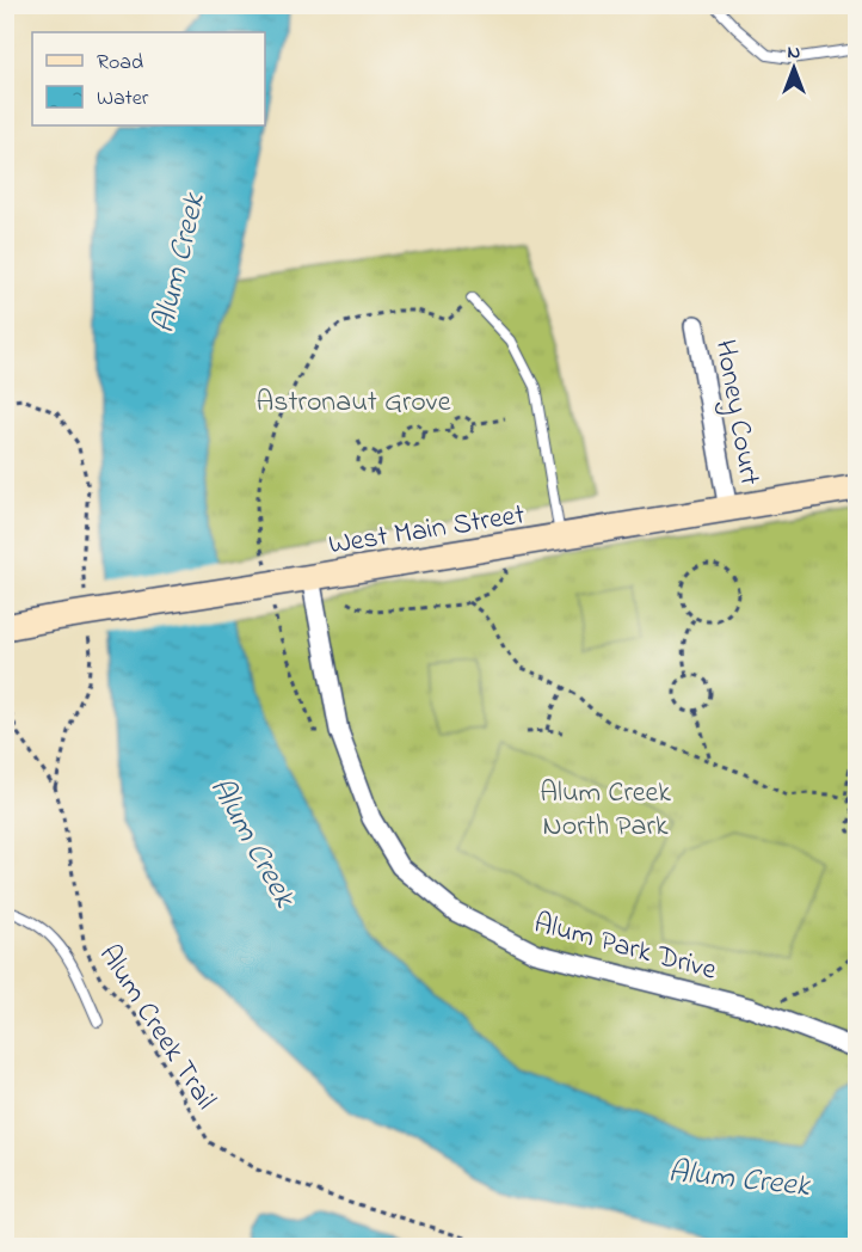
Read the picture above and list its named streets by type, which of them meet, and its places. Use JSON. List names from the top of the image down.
{
  "streets": {
    "main road": ["West Main Street"],
    "street": ["Honey Court", "Alum Park Drive"],
    "path": ["Alum Creek Trail"]
  },
  "crossings": [
    ["Honey Court", "West Main Street"],
    ["West Main Street", "Alum Park Drive"]
  ],
  "water": ["Alum Creek"],
  "parks": ["Astronaut Grove", "Alum Creek North Park"],
  "legend": ["Road", "Water"],
  "north": "top"
}
